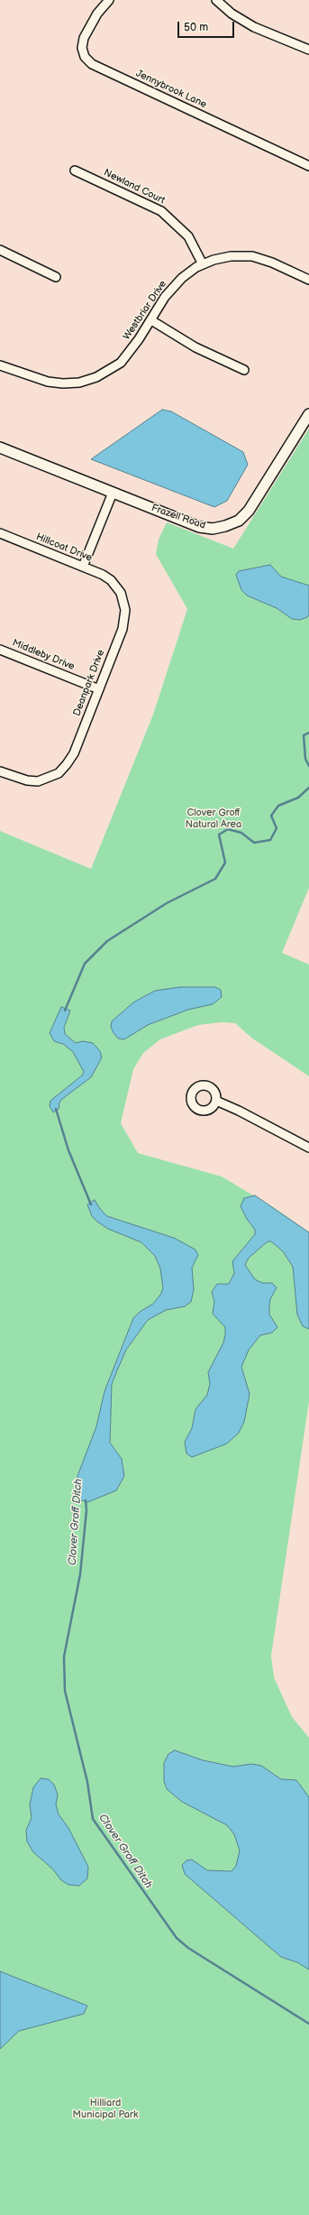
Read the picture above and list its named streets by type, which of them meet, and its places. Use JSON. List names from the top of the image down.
{
  "streets": {
    "street": [
      "Jennybrook Lane",
      "Newland Court",
      "Westbriar Drive",
      "Frazell Road",
      "Hillcoat Drive",
      "Middleby Drive",
      "Deanpark Drive"
    ]
  },
  "crossings": [
    ["Newland Court", "Westbriar Drive"],
    ["Hillcoat Drive", "Deanpark Drive"],
    ["Middleby Drive", "Deanpark Drive"]
  ],
  "water": ["Clover Groff Ditch"],
  "parks": ["Clover Groff Natural Area", "Hilliard Municipal Park"],
  "scale_bar": "50 m"
}
